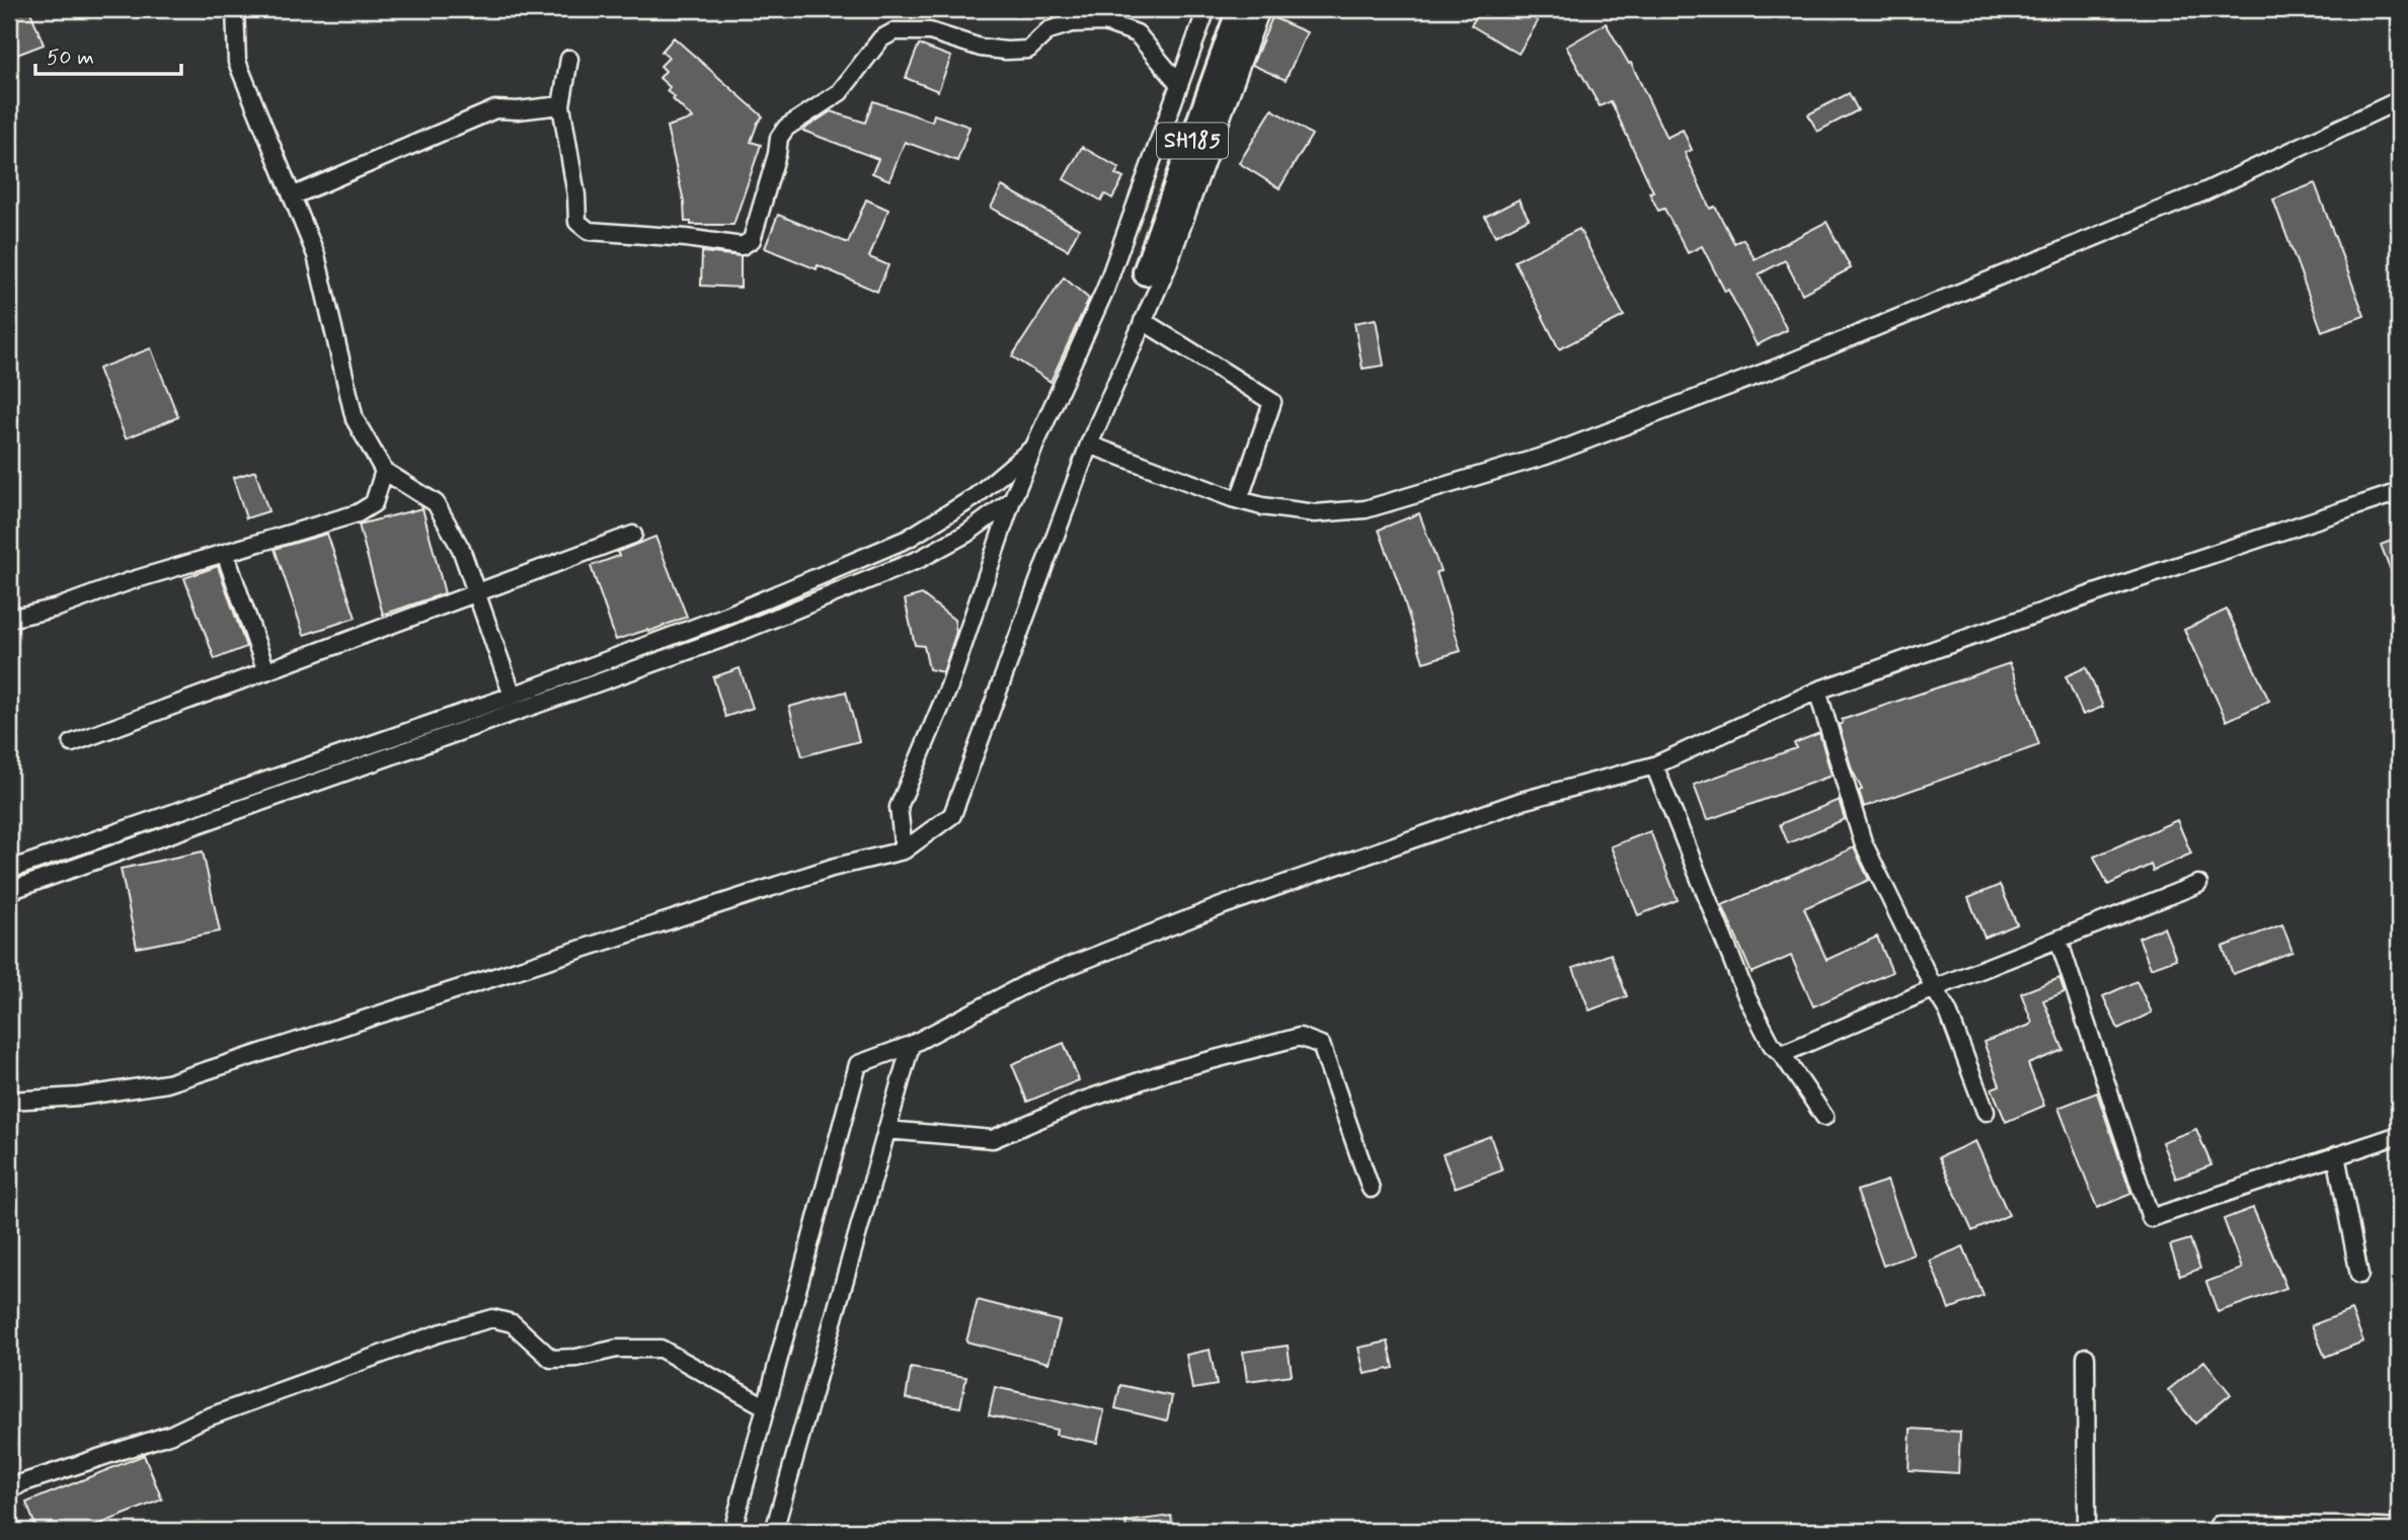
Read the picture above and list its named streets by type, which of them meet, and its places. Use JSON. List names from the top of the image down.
{
  "streets": {
    "main road": ["SH185"]
  },
  "scale_bar": "50 m"
}
